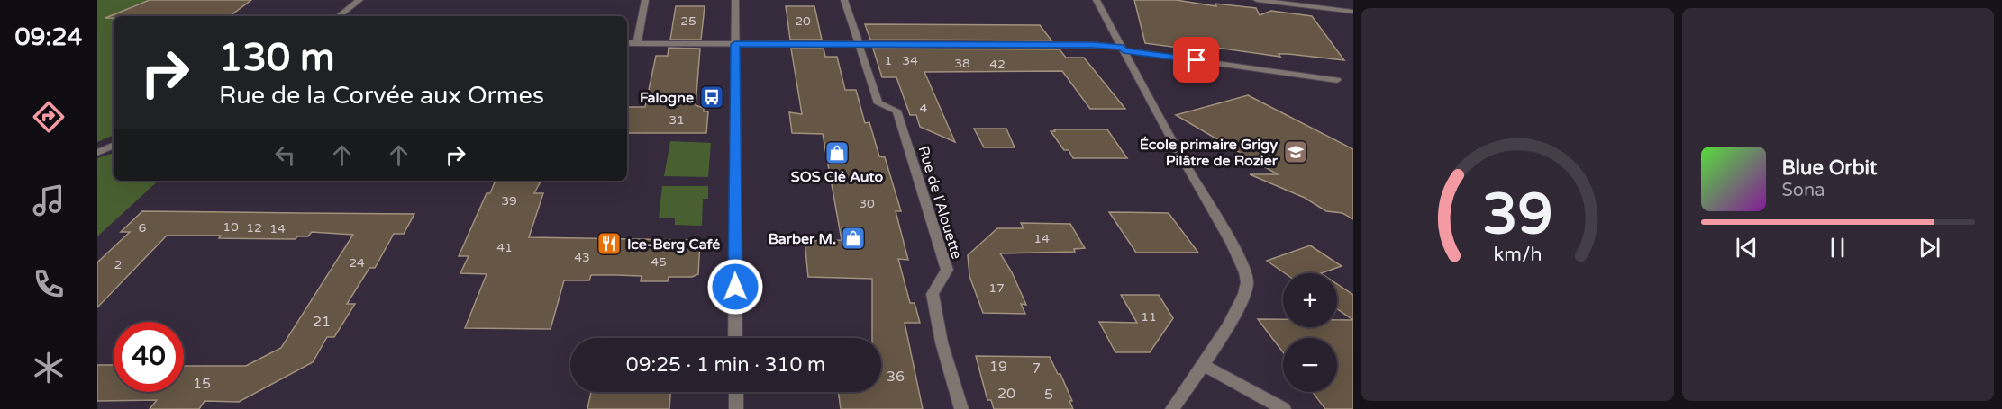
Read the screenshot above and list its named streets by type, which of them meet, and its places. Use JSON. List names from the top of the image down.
{
  "streets": {
    "street": ["Rue de l'Alouette"]
  },
  "places": {
    "bus stop": ["Falogne"],
    "school or university": ["École primaire Grigy Pilâtre de Rozier"],
    "shop": ["SOS Clé Auto", "Barber M."],
    "restaurant": ["Ice-Berg Café"]
  },
  "house_numbers": [
    "25",
    "20",
    "1",
    "34",
    "38",
    "42",
    "4",
    "31",
    "39",
    "30",
    "10",
    "6",
    "12",
    "14",
    "14",
    "41",
    "43",
    "45",
    "24",
    "2",
    "17",
    "11",
    "21",
    "19",
    "7",
    "36",
    "15",
    "20",
    "5"
  ],
  "page": {
    "tabs": "09:24",
    "turn": ["130 m", "Rue de la Corvée aux Ormes"],
    "song": ["Blue Orbit", "Sona"],
    "map_buttons": ["+", "−"],
    "limit": "40",
    "trip": "09:25 · 1 min · 310 m",
    "gauge": ["39", "km/h"]
  }
}
